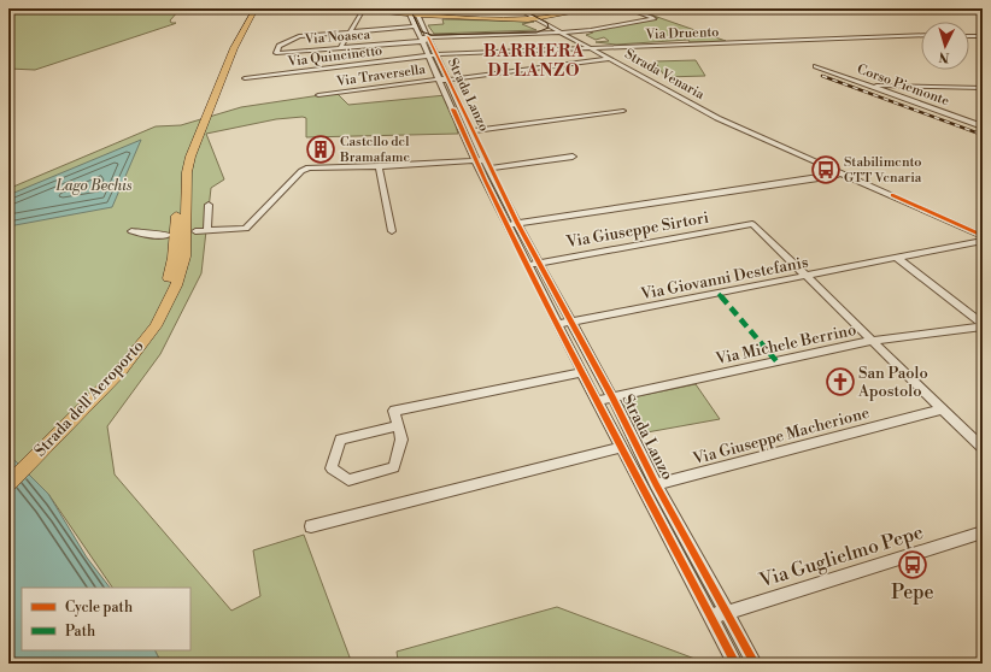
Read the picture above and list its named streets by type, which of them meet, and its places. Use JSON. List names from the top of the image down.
{
  "streets": {
    "main road": ["Strada dell'Aeroporto"],
    "street": [
      "Via Druento",
      "Via Noasca",
      "Via Quincinetto",
      "Strada Venaria",
      "Via Traversella",
      "Corso Piemonte",
      "Strada Lanzo",
      "Via Giuseppe Sirtori",
      "Via Giovanni Destefanis",
      "Via Michele Berrino",
      "Via Giuseppe Macherione",
      "Via Guglielmo Pepe"
    ]
  },
  "crossings": [
    ["Via Druento", "Via Quincinetto"],
    ["Via Druento", "Strada Venaria"],
    ["Via Druento", "Strada Lanzo"],
    ["Via Noasca", "Strada Venaria"],
    ["Via Noasca", "Strada Lanzo"],
    ["Via Quincinetto", "Strada Lanzo"],
    ["Strada Venaria", "Via Traversella"],
    ["Via Traversella", "Strada Lanzo"],
    ["Strada Lanzo", "Via Giuseppe Sirtori"],
    ["Strada Lanzo", "Via Giovanni Destefanis"],
    ["Strada Lanzo", "Via Michele Berrino"],
    ["Strada Lanzo", "Via Giuseppe Macherione"],
    ["Strada Lanzo", "Via Guglielmo Pepe"],
    ["Via Giuseppe Sirtori", "Via Giovanni Destefanis"]
  ],
  "districts": ["BARRIERA DI LANZO"],
  "water": ["Lago Bechis"],
  "places": {
    "building": ["Castello del Bramafame"],
    "bus stop": ["Stabilimento GTT Venaria", "Pepe"],
    "church": ["San Paolo Apostolo"]
  },
  "legend": ["Cycle path", "Path"],
  "north": "bottom"
}
